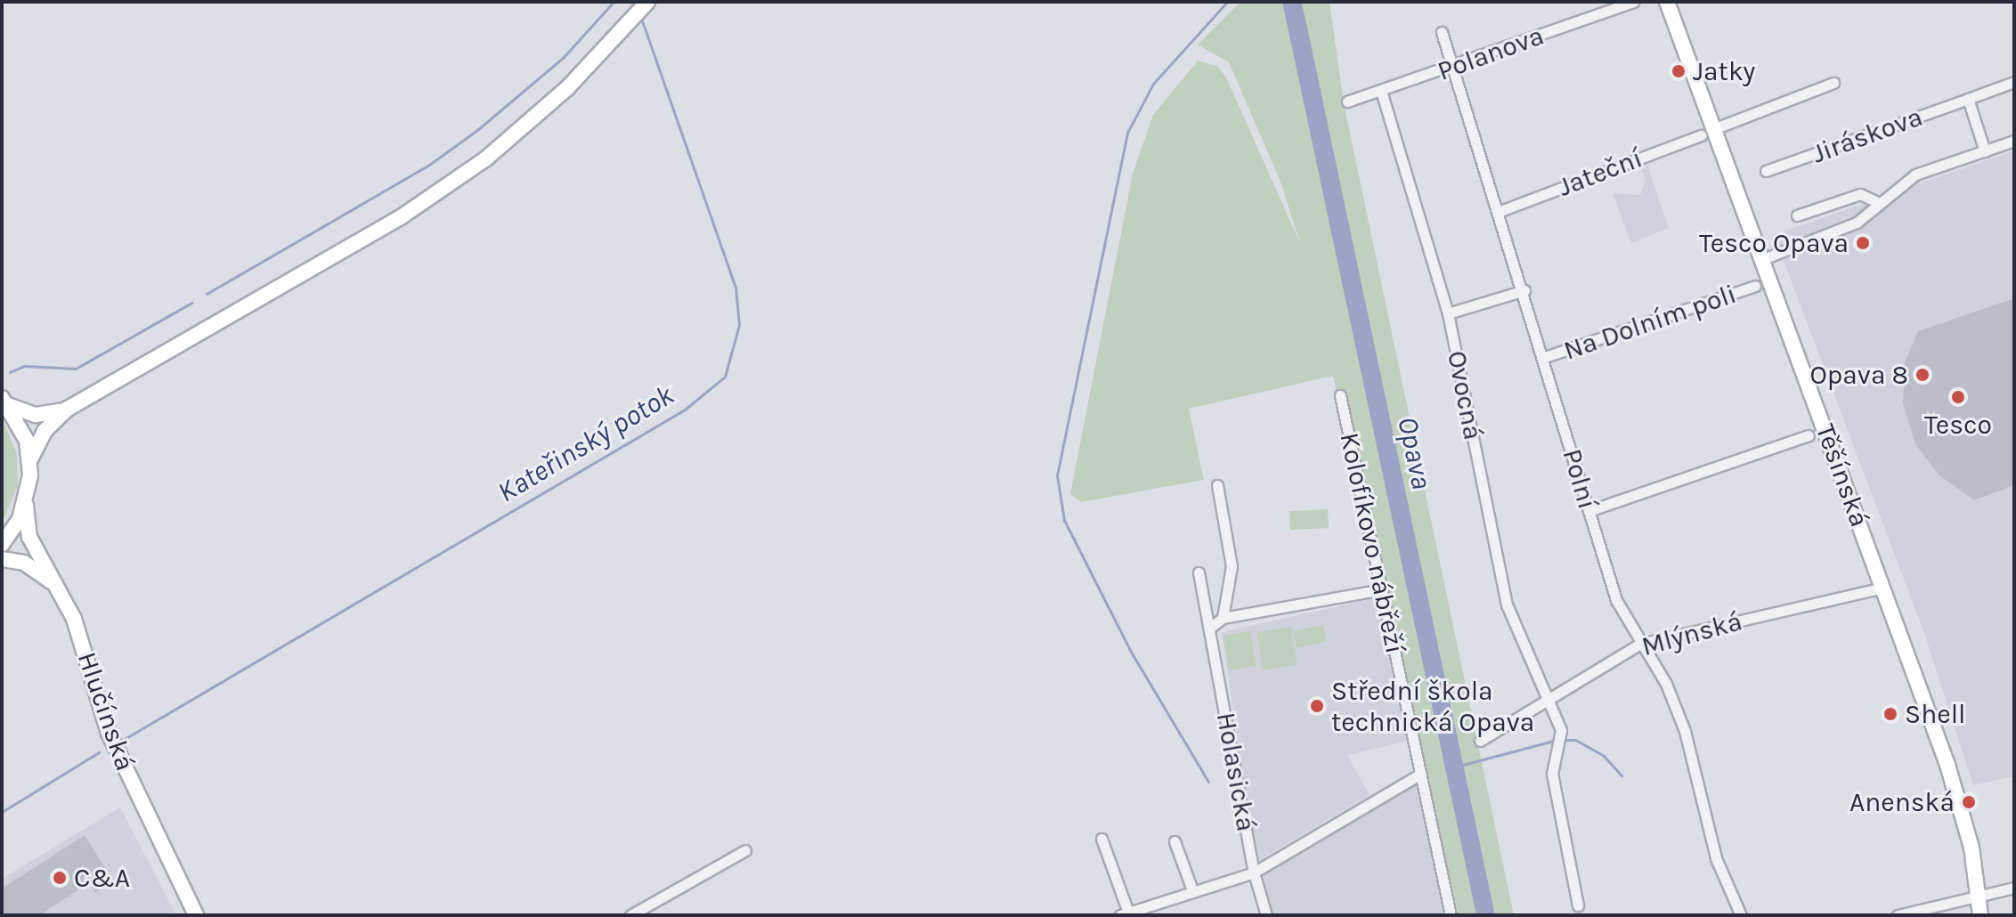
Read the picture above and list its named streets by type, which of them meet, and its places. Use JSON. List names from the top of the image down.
{
  "streets": {
    "main road": ["Těšínská", "Hlučínská"],
    "street": [
      "Polanova",
      "Jiráskova",
      "Jateční",
      "Na Dolním poli",
      "Ovocná",
      "Polní",
      "Kolofíkovo nábřeží",
      "Mlýnská",
      "Holasická"
    ]
  },
  "crossings": [
    ["Polanova", "Ovocná"],
    ["Polanova", "Polní"],
    ["Jiráskova", "Těšínská"],
    ["Jateční", "Těšínská"],
    ["Jateční", "Polní"],
    ["Na Dolním poli", "Polní"],
    ["Ovocná", "Mlýnská"],
    ["Těšínská", "Mlýnská"],
    ["Polní", "Mlýnská"]
  ],
  "water": ["Kateřinský potok", "Opava"],
  "places": [
    "Jatky",
    "Tesco Opava",
    "Opava 8",
    "Tesco",
    "Střední škola technická Opava",
    "Shell",
    "Anenská",
    "C&A"
  ]
}
